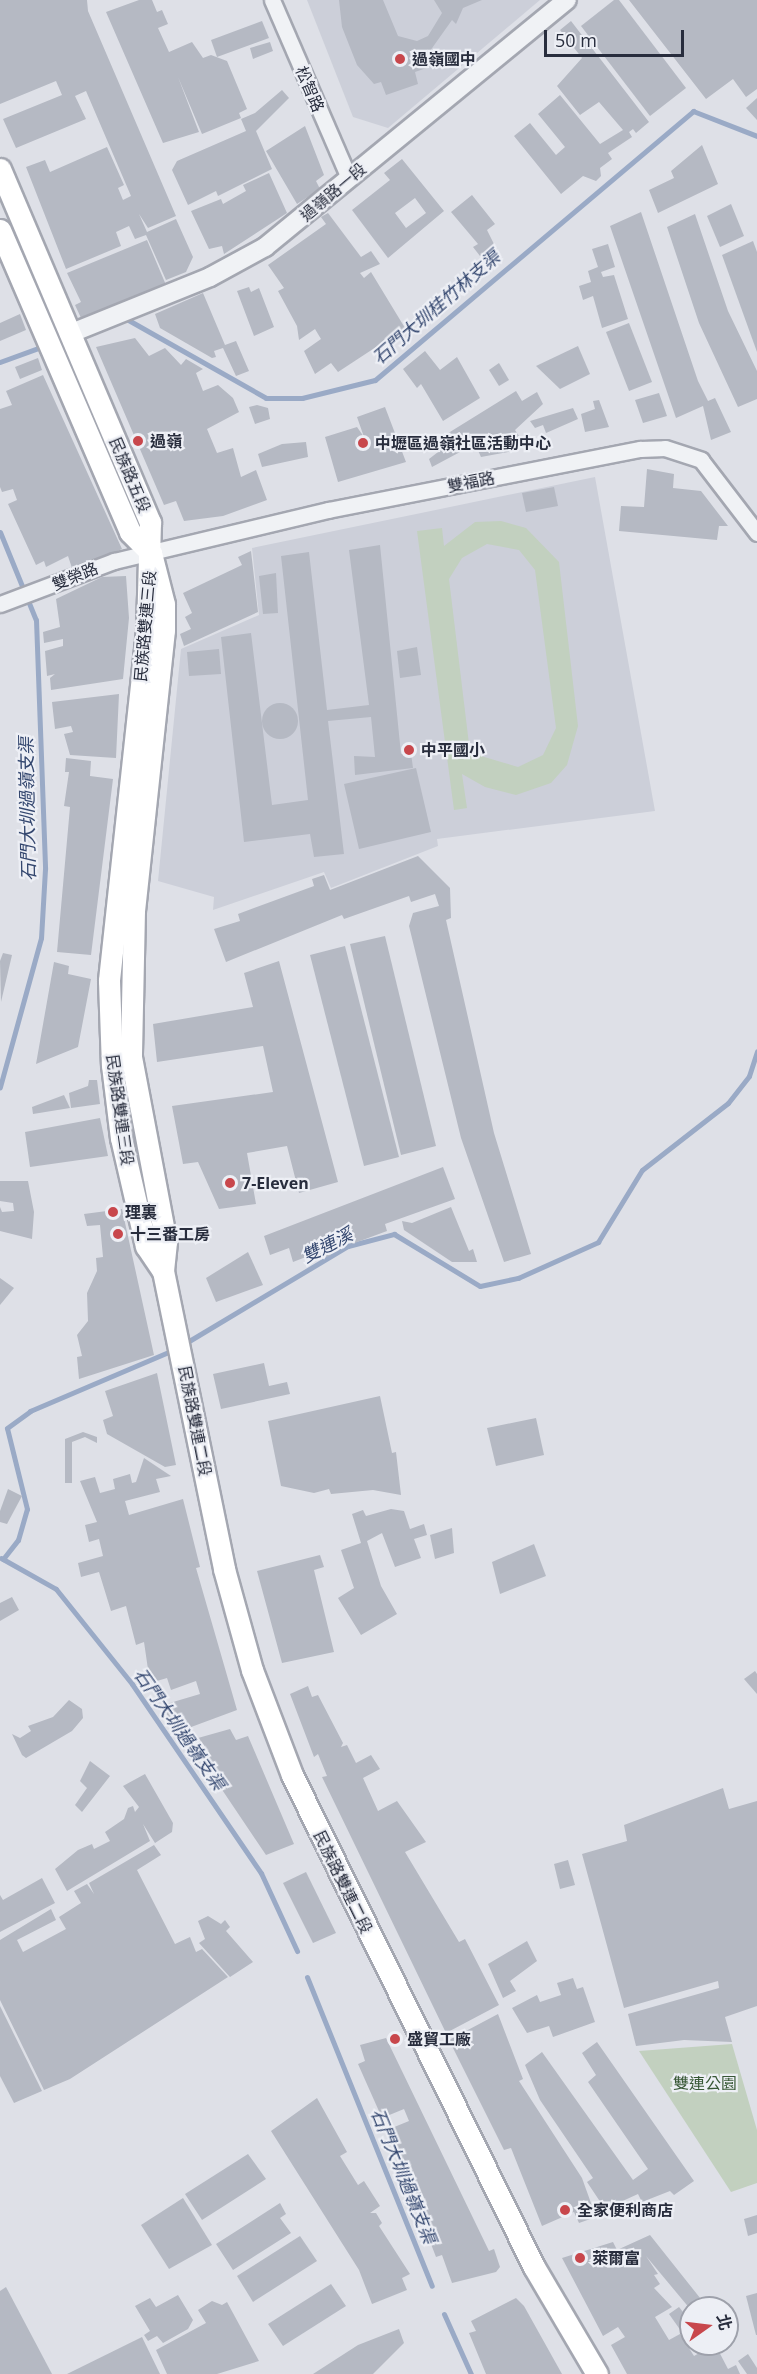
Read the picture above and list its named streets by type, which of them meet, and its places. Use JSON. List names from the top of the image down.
{
  "streets": {
    "main road": ["民族路五段", "民族路雙連三段", "民族路雙連二段"],
    "street": [
      "松智路",
      "過嶺路一段",
      "雙福路",
      "雙榮路"
    ]
  },
  "crossings": [
    ["松智路", "過嶺路一段"],
    ["過嶺路一段", "民族路五段"],
    ["民族路五段", "雙福路"],
    ["民族路五段", "雙榮路"],
    ["民族路五段", "民族路雙連三段"],
    ["雙福路", "雙榮路"],
    ["雙福路", "民族路雙連三段"],
    ["雙榮路", "民族路雙連三段"],
    ["民族路雙連三段", "民族路雙連二段"]
  ],
  "water": ["石門大圳桂竹林支渠", "石門大圳過嶺支渠", "雙連溪"],
  "parks": ["雙連公園"],
  "places": [
    "過嶺國中",
    "過嶺",
    "中壢區過嶺社區活動中心",
    "中平國小",
    "7-Eleven",
    "理裏",
    "十三番工房",
    "盛貿工廠",
    "全家便利商店",
    "萊爾富"
  ],
  "scale_bar": "50 m",
  "north": "right"
}
